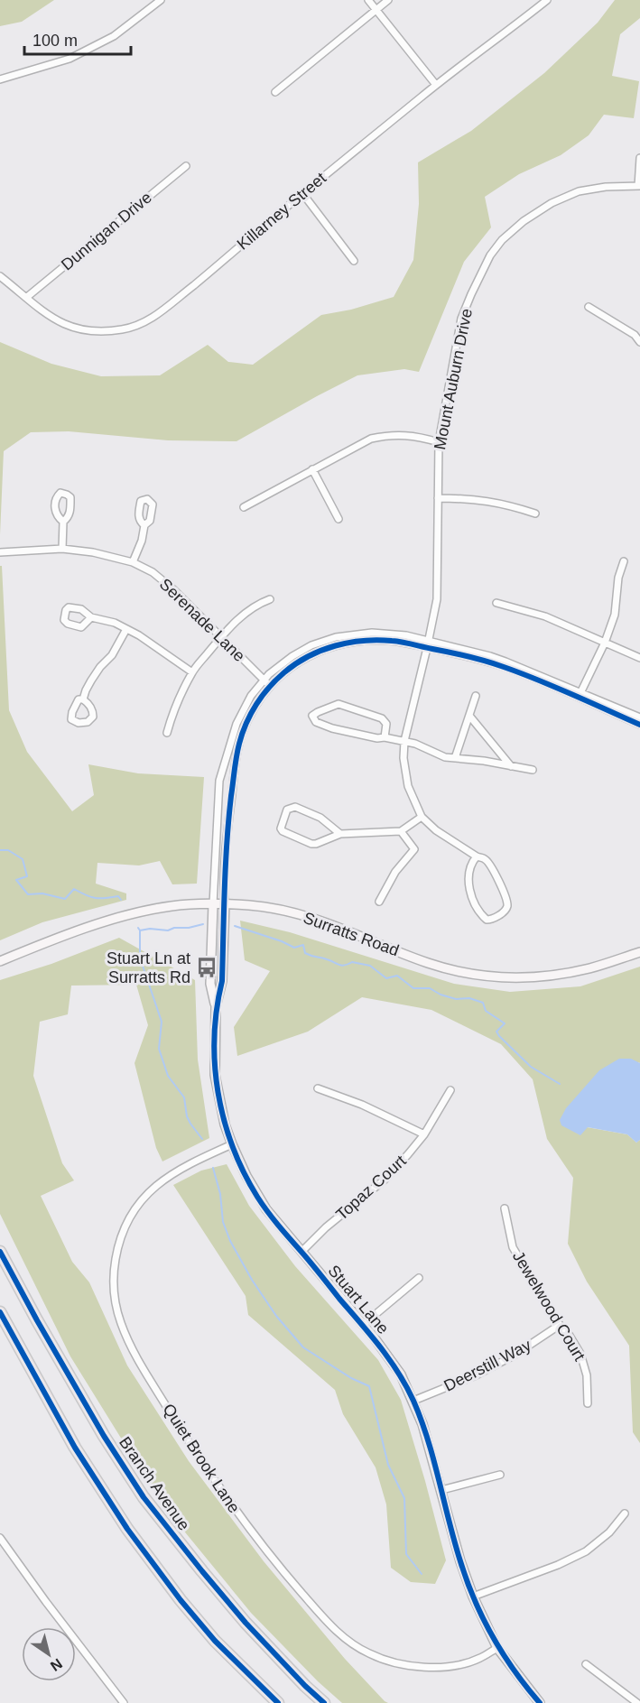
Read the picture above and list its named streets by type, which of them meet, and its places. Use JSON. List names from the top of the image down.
{
  "streets": {
    "highway": ["Branch Avenue"],
    "street": [
      "Killarney Street",
      "Dunnigan Drive",
      "Mount Auburn Drive",
      "Serenade Lane",
      "Surratts Road",
      "Topaz Court",
      "Stuart Lane",
      "Jewelwood Court",
      "Deerstill Way",
      "Quiet Brook Lane"
    ]
  },
  "crossings": [
    ["Killarney Street", "Dunnigan Drive"],
    ["Surratts Road", "Stuart Lane"],
    ["Topaz Court", "Stuart Lane"],
    ["Stuart Lane", "Deerstill Way"],
    ["Stuart Lane", "Quiet Brook Lane"],
    ["Jewelwood Court", "Deerstill Way"]
  ],
  "places": {
    "bus stop": ["Stuart Ln at Surratts Rd"]
  },
  "scale_bar": "100 m",
  "north": "bottom right"
}
